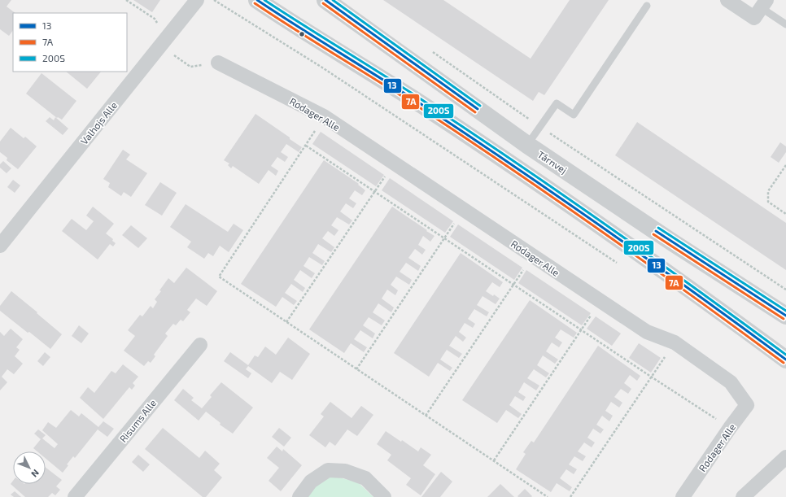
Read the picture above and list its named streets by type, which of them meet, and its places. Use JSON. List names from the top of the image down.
{
  "streets": {
    "street": [
      "Rødager Alle",
      "Valhøjs Alle",
      "Tårnvej",
      "Risums Alle"
    ]
  },
  "lines": ["transit line 13", "transit line 200S", "transit line 7A"],
  "legend": ["13", "7A", "200S"],
  "north": "bottom right"
}
